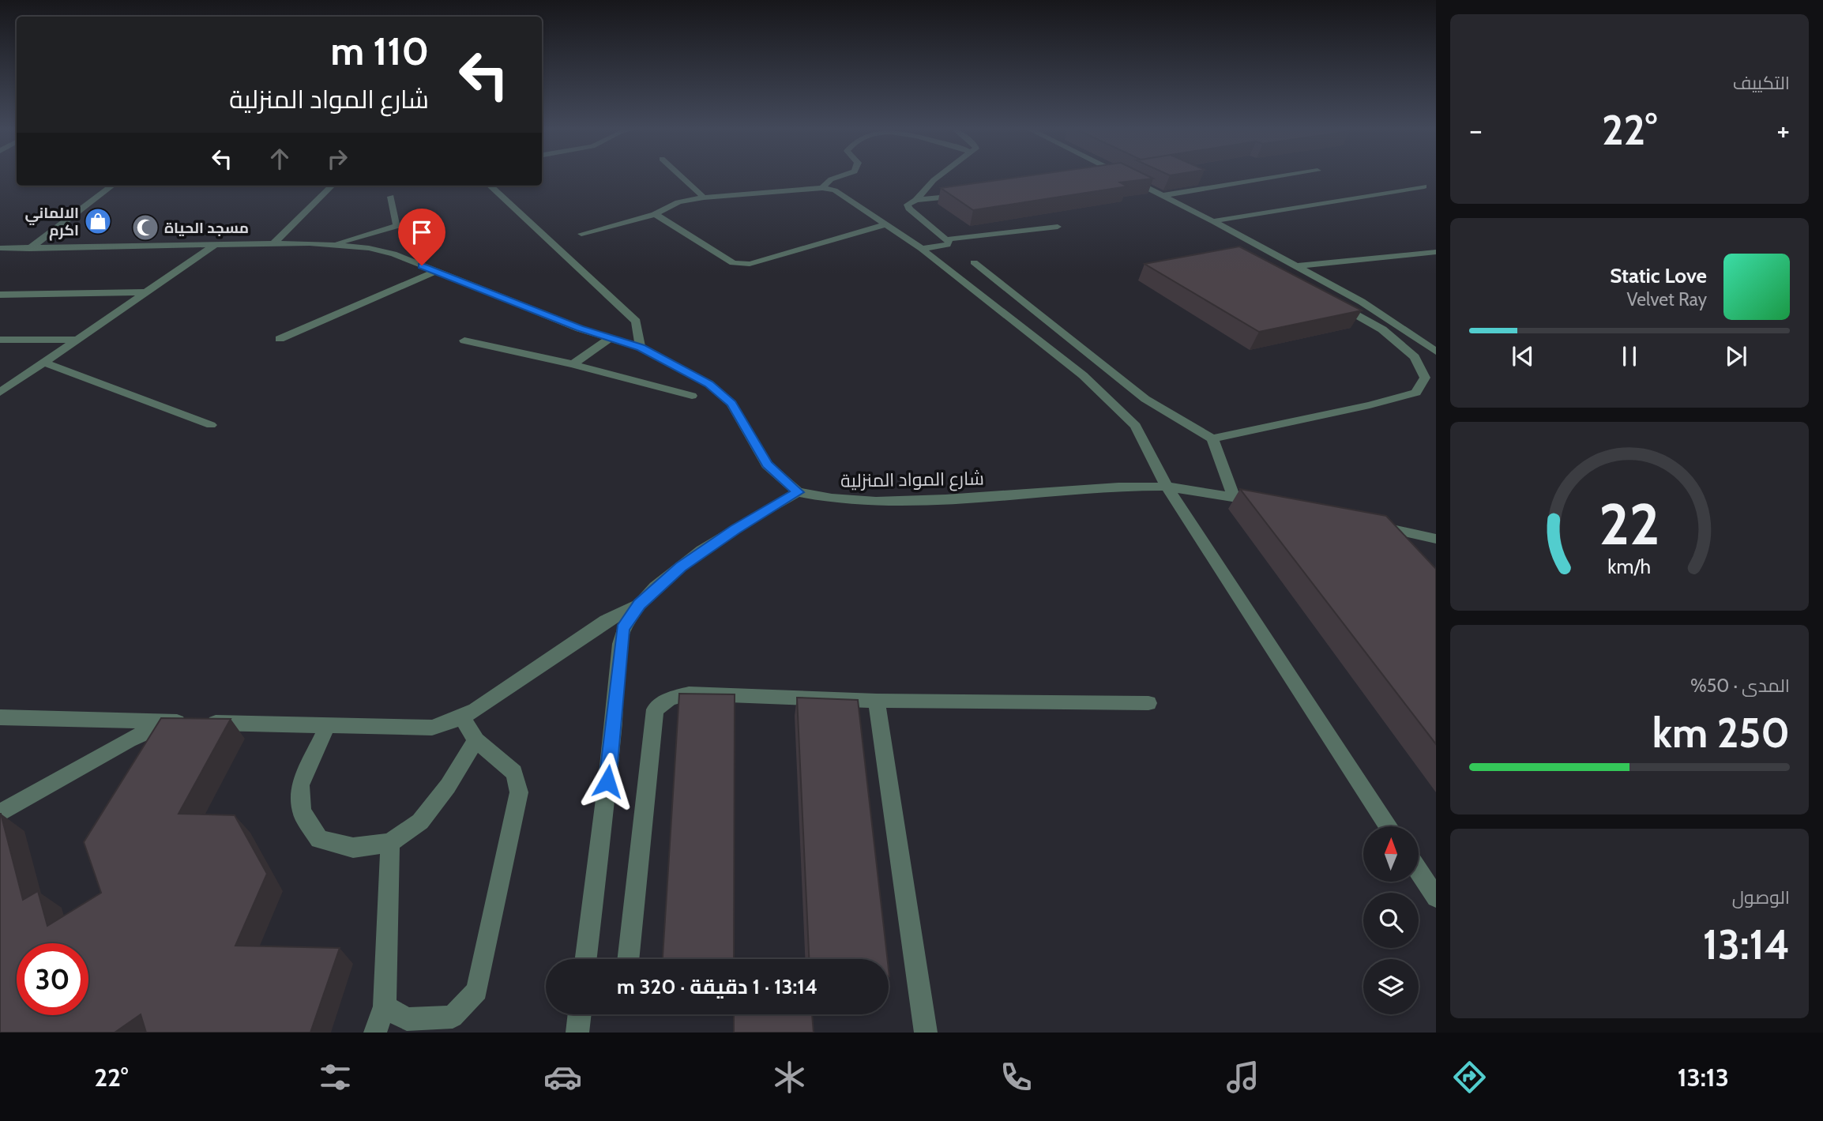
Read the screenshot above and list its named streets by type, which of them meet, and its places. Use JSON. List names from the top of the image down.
{
  "streets": {
    "street": ["شارع المواد المنزلية"]
  },
  "places": {
    "shop": ["الالماني اكرم"],
    "mosque": ["مسجد الحياة"]
  },
  "north": "top",
  "page": {
    "tile": [
      "التكييف",
      ["المدى · 50%", "250 km"],
      ["الوصول", "13:14"]
    ],
    "turn": ["110 m", "شارع المواد المنزلية"],
    "heat": ["−", "22°", "+"],
    "song": ["Static Love", "Velvet Ray"],
    "limit": "30",
    "trip": "13:14 · 1 دقيقة · 320 m",
    "tabs": ["13:13", "22°"],
    "gauge": ["22", "km/h"]
  }
}
